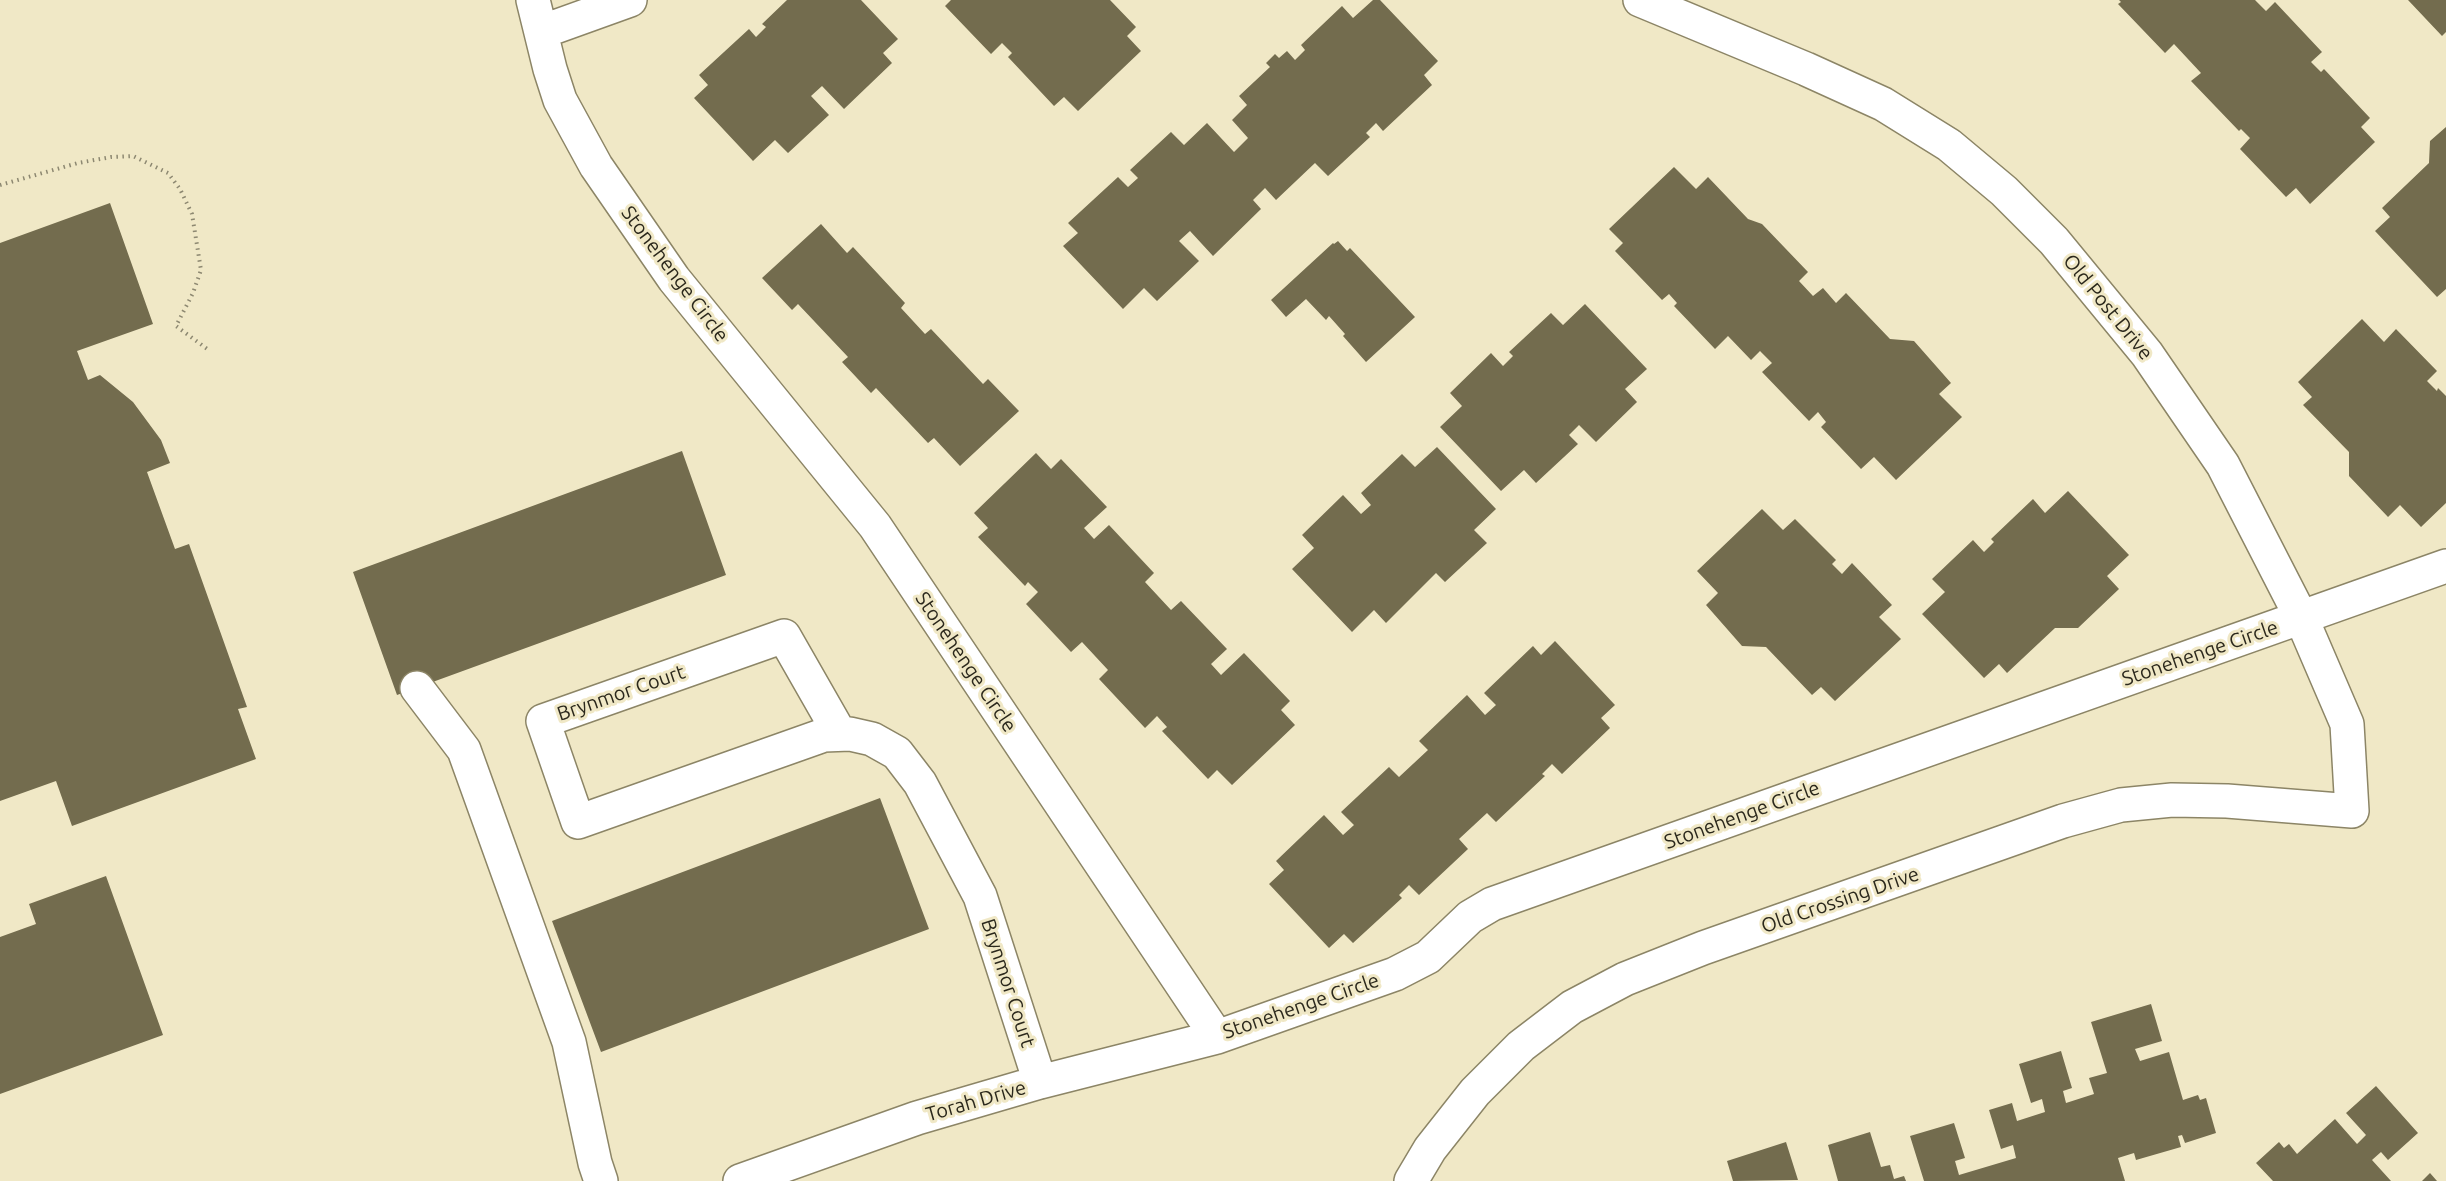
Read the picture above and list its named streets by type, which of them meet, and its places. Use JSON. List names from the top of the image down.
{
  "streets": {
    "street": [
      "Stonehenge Circle",
      "Old Post Drive",
      "Brynmor Court",
      "Old Crossing Drive",
      "Torah Drive"
    ]
  },
  "crossings": [
    ["Stonehenge Circle", "Old Post Drive"],
    ["Stonehenge Circle", "Torah Drive"],
    ["Old Post Drive", "Old Crossing Drive"],
    ["Brynmor Court", "Torah Drive"]
  ]
}
